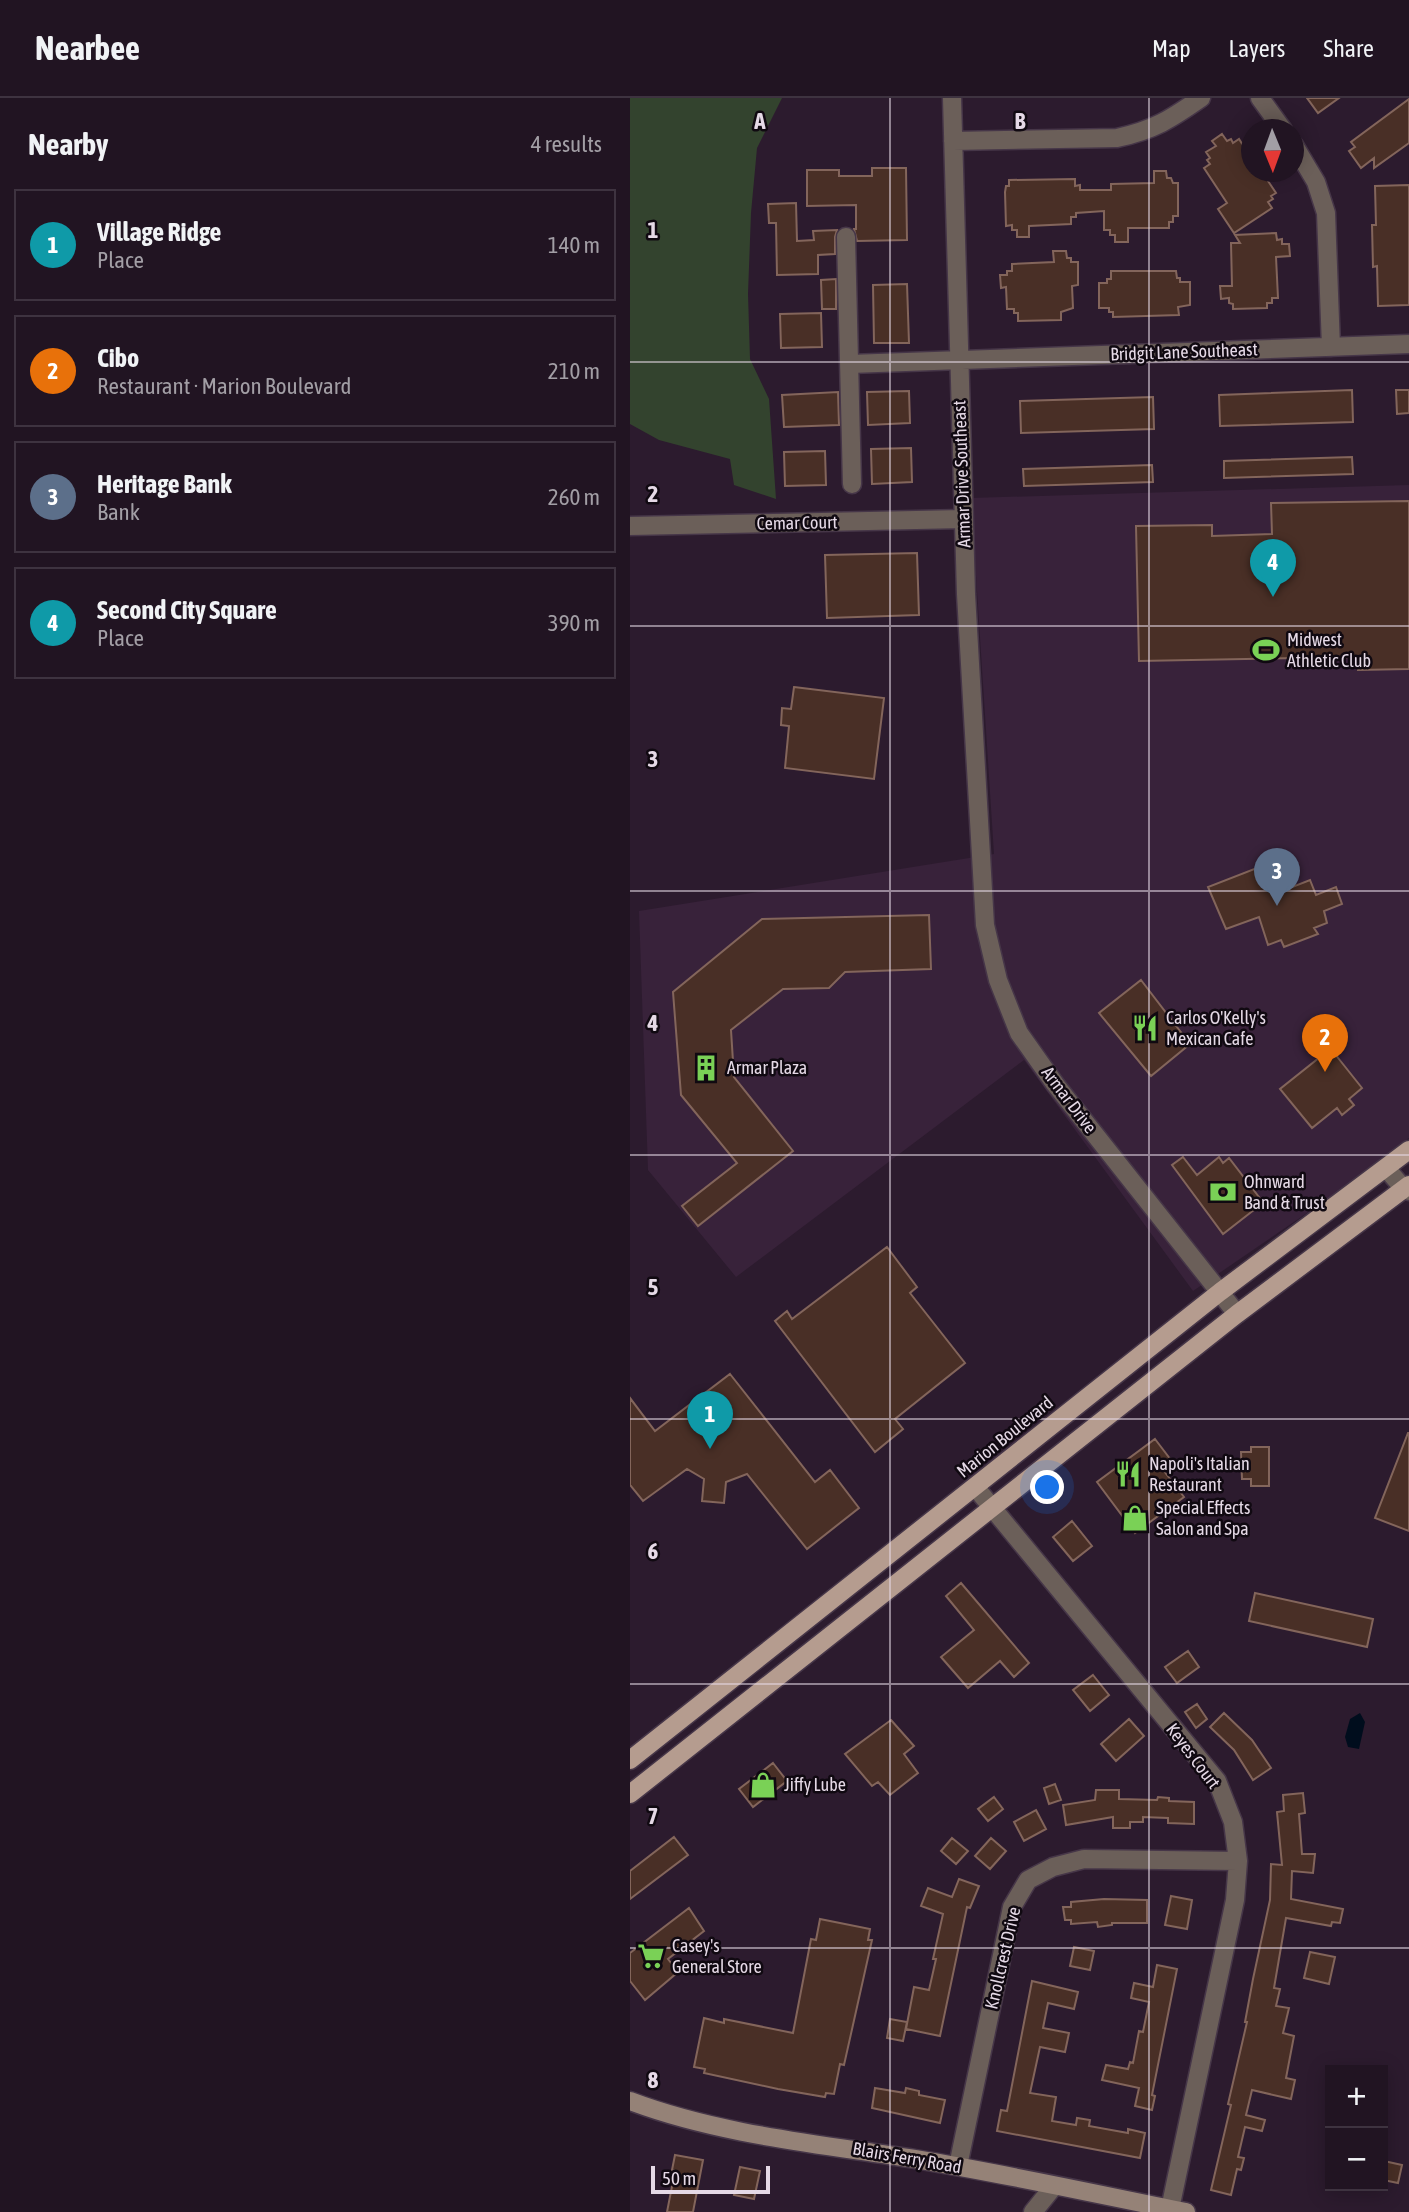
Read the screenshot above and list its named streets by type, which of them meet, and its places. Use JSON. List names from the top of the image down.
{
  "streets": {
    "main road": ["Marion Boulevard", "Blairs Ferry Road"],
    "street": [
      "Bridgit Lane Southeast",
      "Armar Drive Southeast",
      "Cemar Court",
      "Armar Drive",
      "Keyes Court",
      "Knollcrest Drive"
    ]
  },
  "crossings": [
    ["Bridgit Lane Southeast", "Armar Drive Southeast"],
    ["Armar Drive Southeast", "Cemar Court"],
    ["Armar Drive Southeast", "Armar Drive"],
    ["Armar Drive", "Marion Boulevard"],
    ["Marion Boulevard", "Keyes Court"],
    ["Keyes Court", "Knollcrest Drive"],
    ["Keyes Court", "Blairs Ferry Road"],
    ["Knollcrest Drive", "Blairs Ferry Road"]
  ],
  "places": {
    "sports": ["Midwest Athletic Club"],
    "restaurant": ["Carlos O'Kelly's Mexican Cafe", "Napoli's Italian Restaurant"],
    "building": ["Armar Plaza"],
    "bank": ["Ohnward Band & Trust"],
    "shop": ["Special Effects Salon and Spa", "Jiffy Lube"],
    "supermarket": ["Casey's General Store"]
  },
  "scale_bar": "50 m",
  "north": "bottom",
  "page": {
    "header": "Nearbee",
    "nav": ["Map", "Layers", "Share"],
    "heading": ["Nearby", "4 results"],
    "list": [
      {
        "mark": "1",
        "name": "Village Ridge",
        "note": "Place",
        "value": "140 m"
      },
      {
        "mark": "2",
        "name": "Cibo",
        "note": "Restaurant · Marion Boulevard",
        "value": "210 m"
      },
      {
        "mark": "3",
        "name": "Heritage Bank",
        "note": "Bank",
        "value": "260 m"
      },
      {
        "mark": "4",
        "name": "Second City Square",
        "note": "Place",
        "value": "390 m"
      }
    ],
    "pins": [
      "4",
      "3",
      "2",
      "1"
    ],
    "map_buttons": ["+", "−"],
    "scale": "50 m"
  },
  "grid": {
    "columns": ["A", "B"],
    "rows": [
      "1",
      "2",
      "3",
      "4",
      "5",
      "6",
      "7",
      "8"
    ]
  }
}
